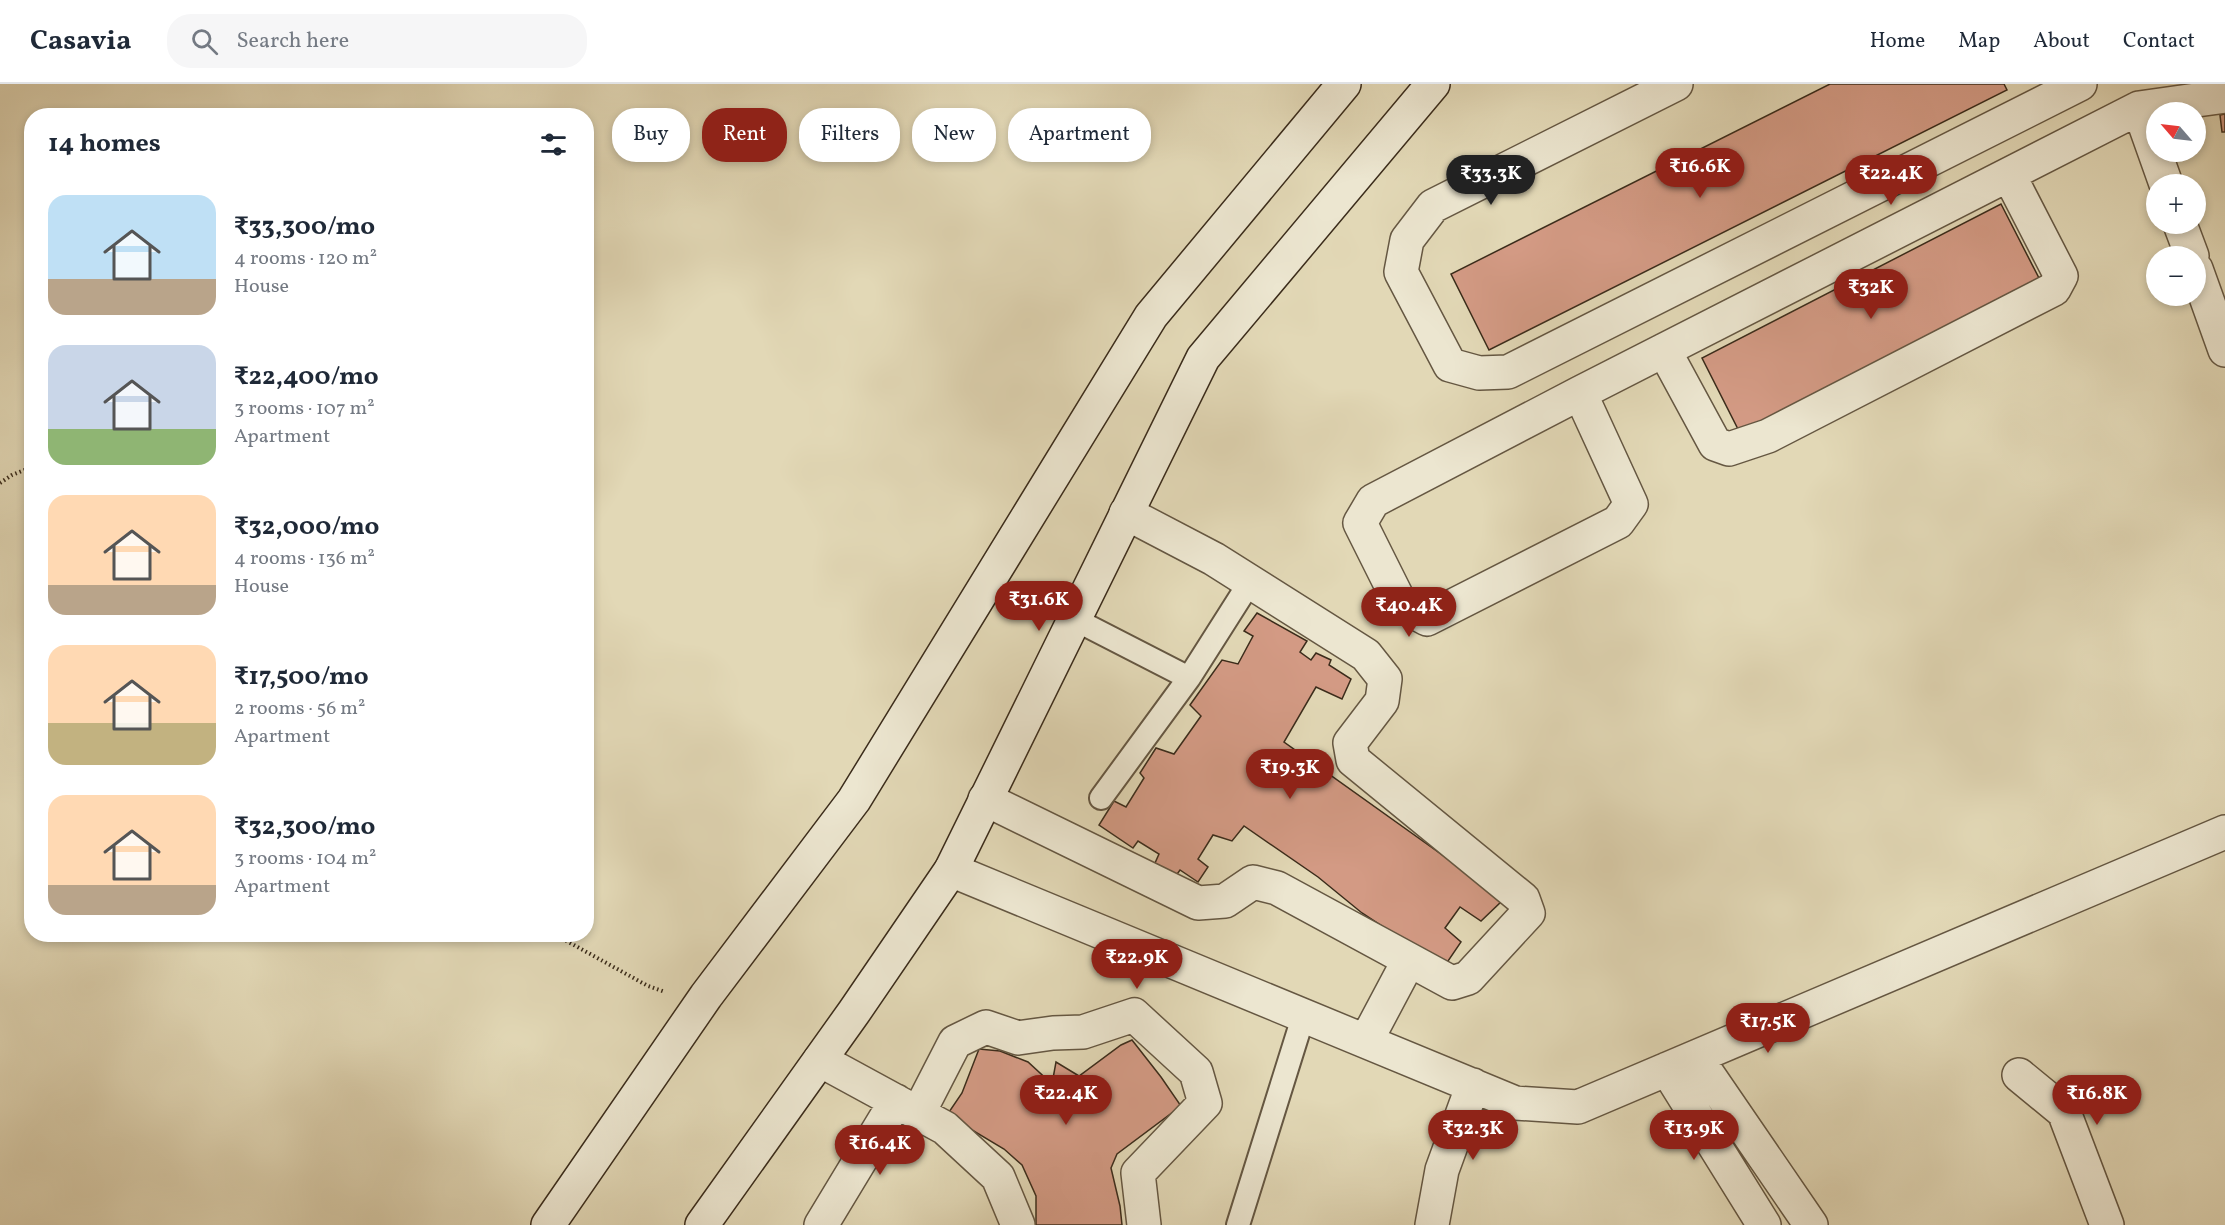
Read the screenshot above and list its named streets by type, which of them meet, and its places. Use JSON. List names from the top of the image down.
{
  "north": "top left",
  "page": {
    "header": "Casavia",
    "search": "Search here",
    "nav": [
      "Home",
      "Map",
      "About",
      "Contact"
    ],
    "map_buttons": ["+", "−"],
    "chip": [
      "Buy",
      "Rent",
      "Filters",
      "New",
      "Apartment"
    ],
    "heading": "14 homes",
    "price": [
      "₹16.6K",
      "₹33.3K",
      "₹22.4K",
      "₹32K",
      "₹31.6K",
      "₹40.4K",
      "₹19.3K",
      "₹22.9K",
      "₹17.5K",
      "₹22.4K",
      "₹16.8K",
      "₹32.3K",
      "₹13.9K",
      "₹16.4K"
    ],
    "list": [
      {
        "name": "₹33,300/mo",
        "note": "4 rooms · 120 m² · House"
      },
      {
        "name": "₹22,400/mo",
        "note": "3 rooms · 107 m² · Apartment"
      },
      {
        "name": "₹32,000/mo",
        "note": "4 rooms · 136 m² · House"
      },
      {
        "name": "₹17,500/mo",
        "note": "2 rooms · 56 m² · Apartment"
      },
      {
        "name": "₹32,300/mo",
        "note": "3 rooms · 104 m² · Apartment"
      }
    ]
  }
}
